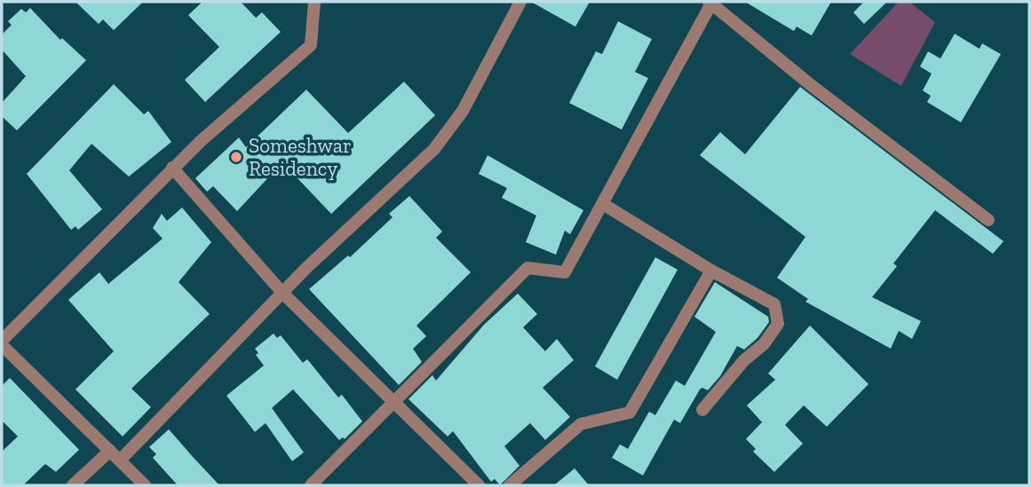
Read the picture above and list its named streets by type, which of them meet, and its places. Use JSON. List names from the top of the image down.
{
  "places": ["Someshwar Residency"]
}
